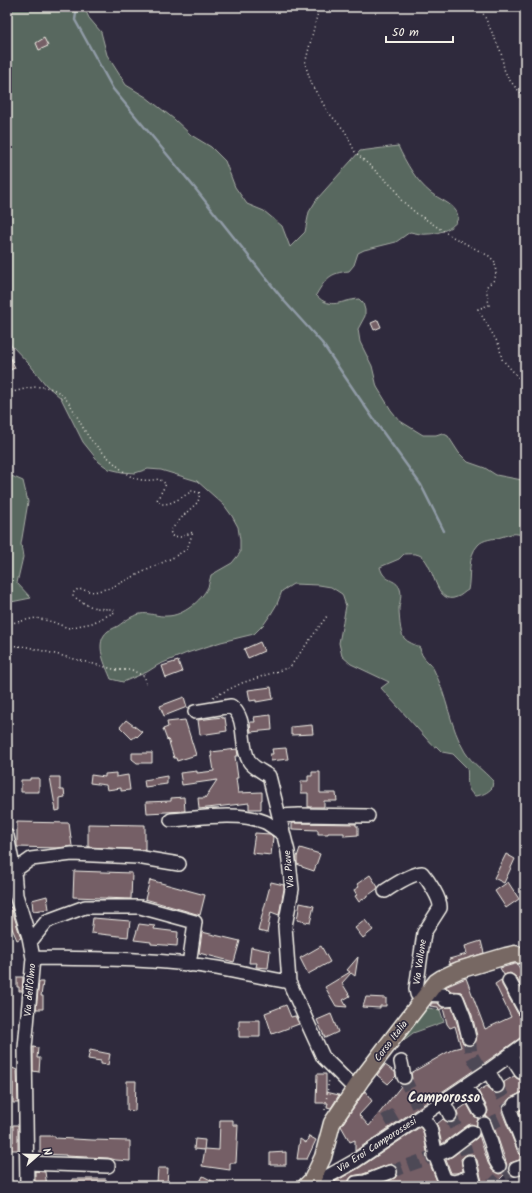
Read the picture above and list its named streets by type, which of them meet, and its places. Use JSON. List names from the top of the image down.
{
  "streets": {
    "main road": ["Corso Italia"],
    "street": [
      "Via Piave",
      "Via Vallone",
      "Via dell'Olmo",
      "Via Eroi Camporossesi"
    ]
  },
  "crossings": [
    ["Via Piave", "Corso Italia"],
    ["Via Vallone", "Corso Italia"],
    ["Corso Italia", "Via Eroi Camporossesi"]
  ],
  "districts": ["Camporosso"],
  "scale_bar": "50 m",
  "north": "right"
}
